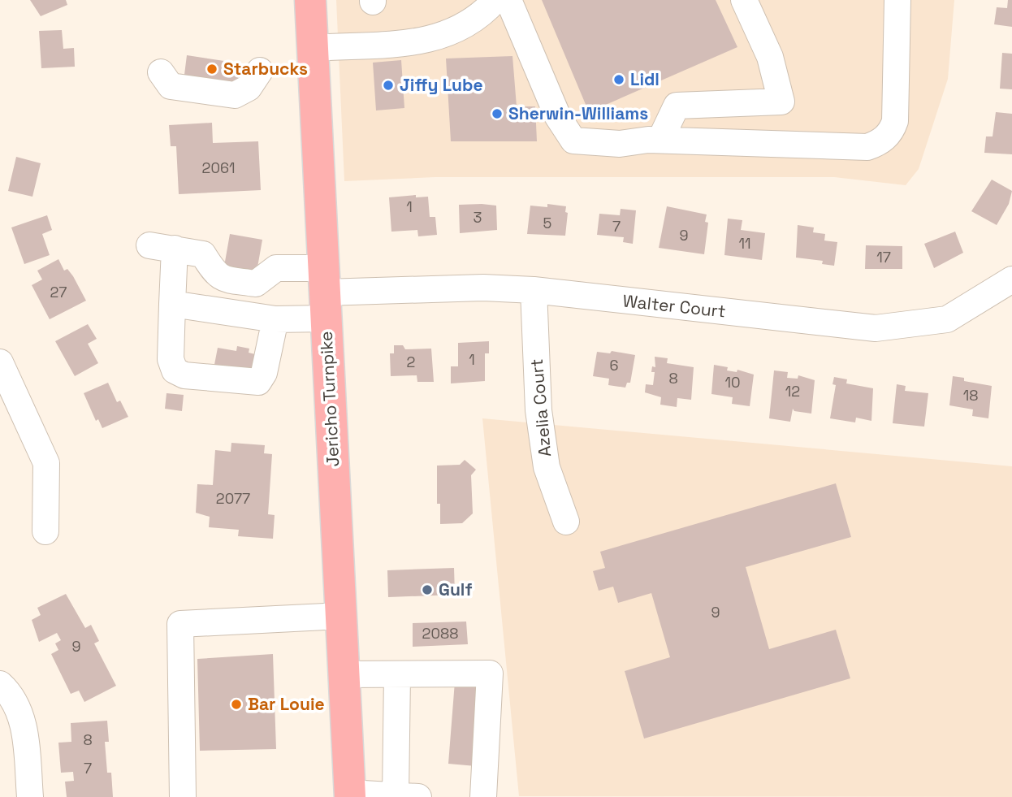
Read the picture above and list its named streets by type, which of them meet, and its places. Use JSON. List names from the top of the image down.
{
  "streets": {
    "main road": ["Jericho Turnpike"],
    "street": ["Walter Court", "Azelia Court"]
  },
  "crossings": [
    ["Walter Court", "Jericho Turnpike"],
    ["Walter Court", "Azelia Court"]
  ],
  "places": [
    "Starbucks",
    "Lidl",
    "Jiffy Lube",
    "Sherwin-Williams",
    "Gulf",
    "Bar Louie"
  ],
  "house_numbers": [
    "2061",
    "1",
    "3",
    "5",
    "7",
    "9",
    "11",
    "17",
    "27",
    "1",
    "2",
    "6",
    "8",
    "10",
    "12",
    "18",
    "2077",
    "9",
    "2088",
    "9",
    "8",
    "7"
  ]
}
